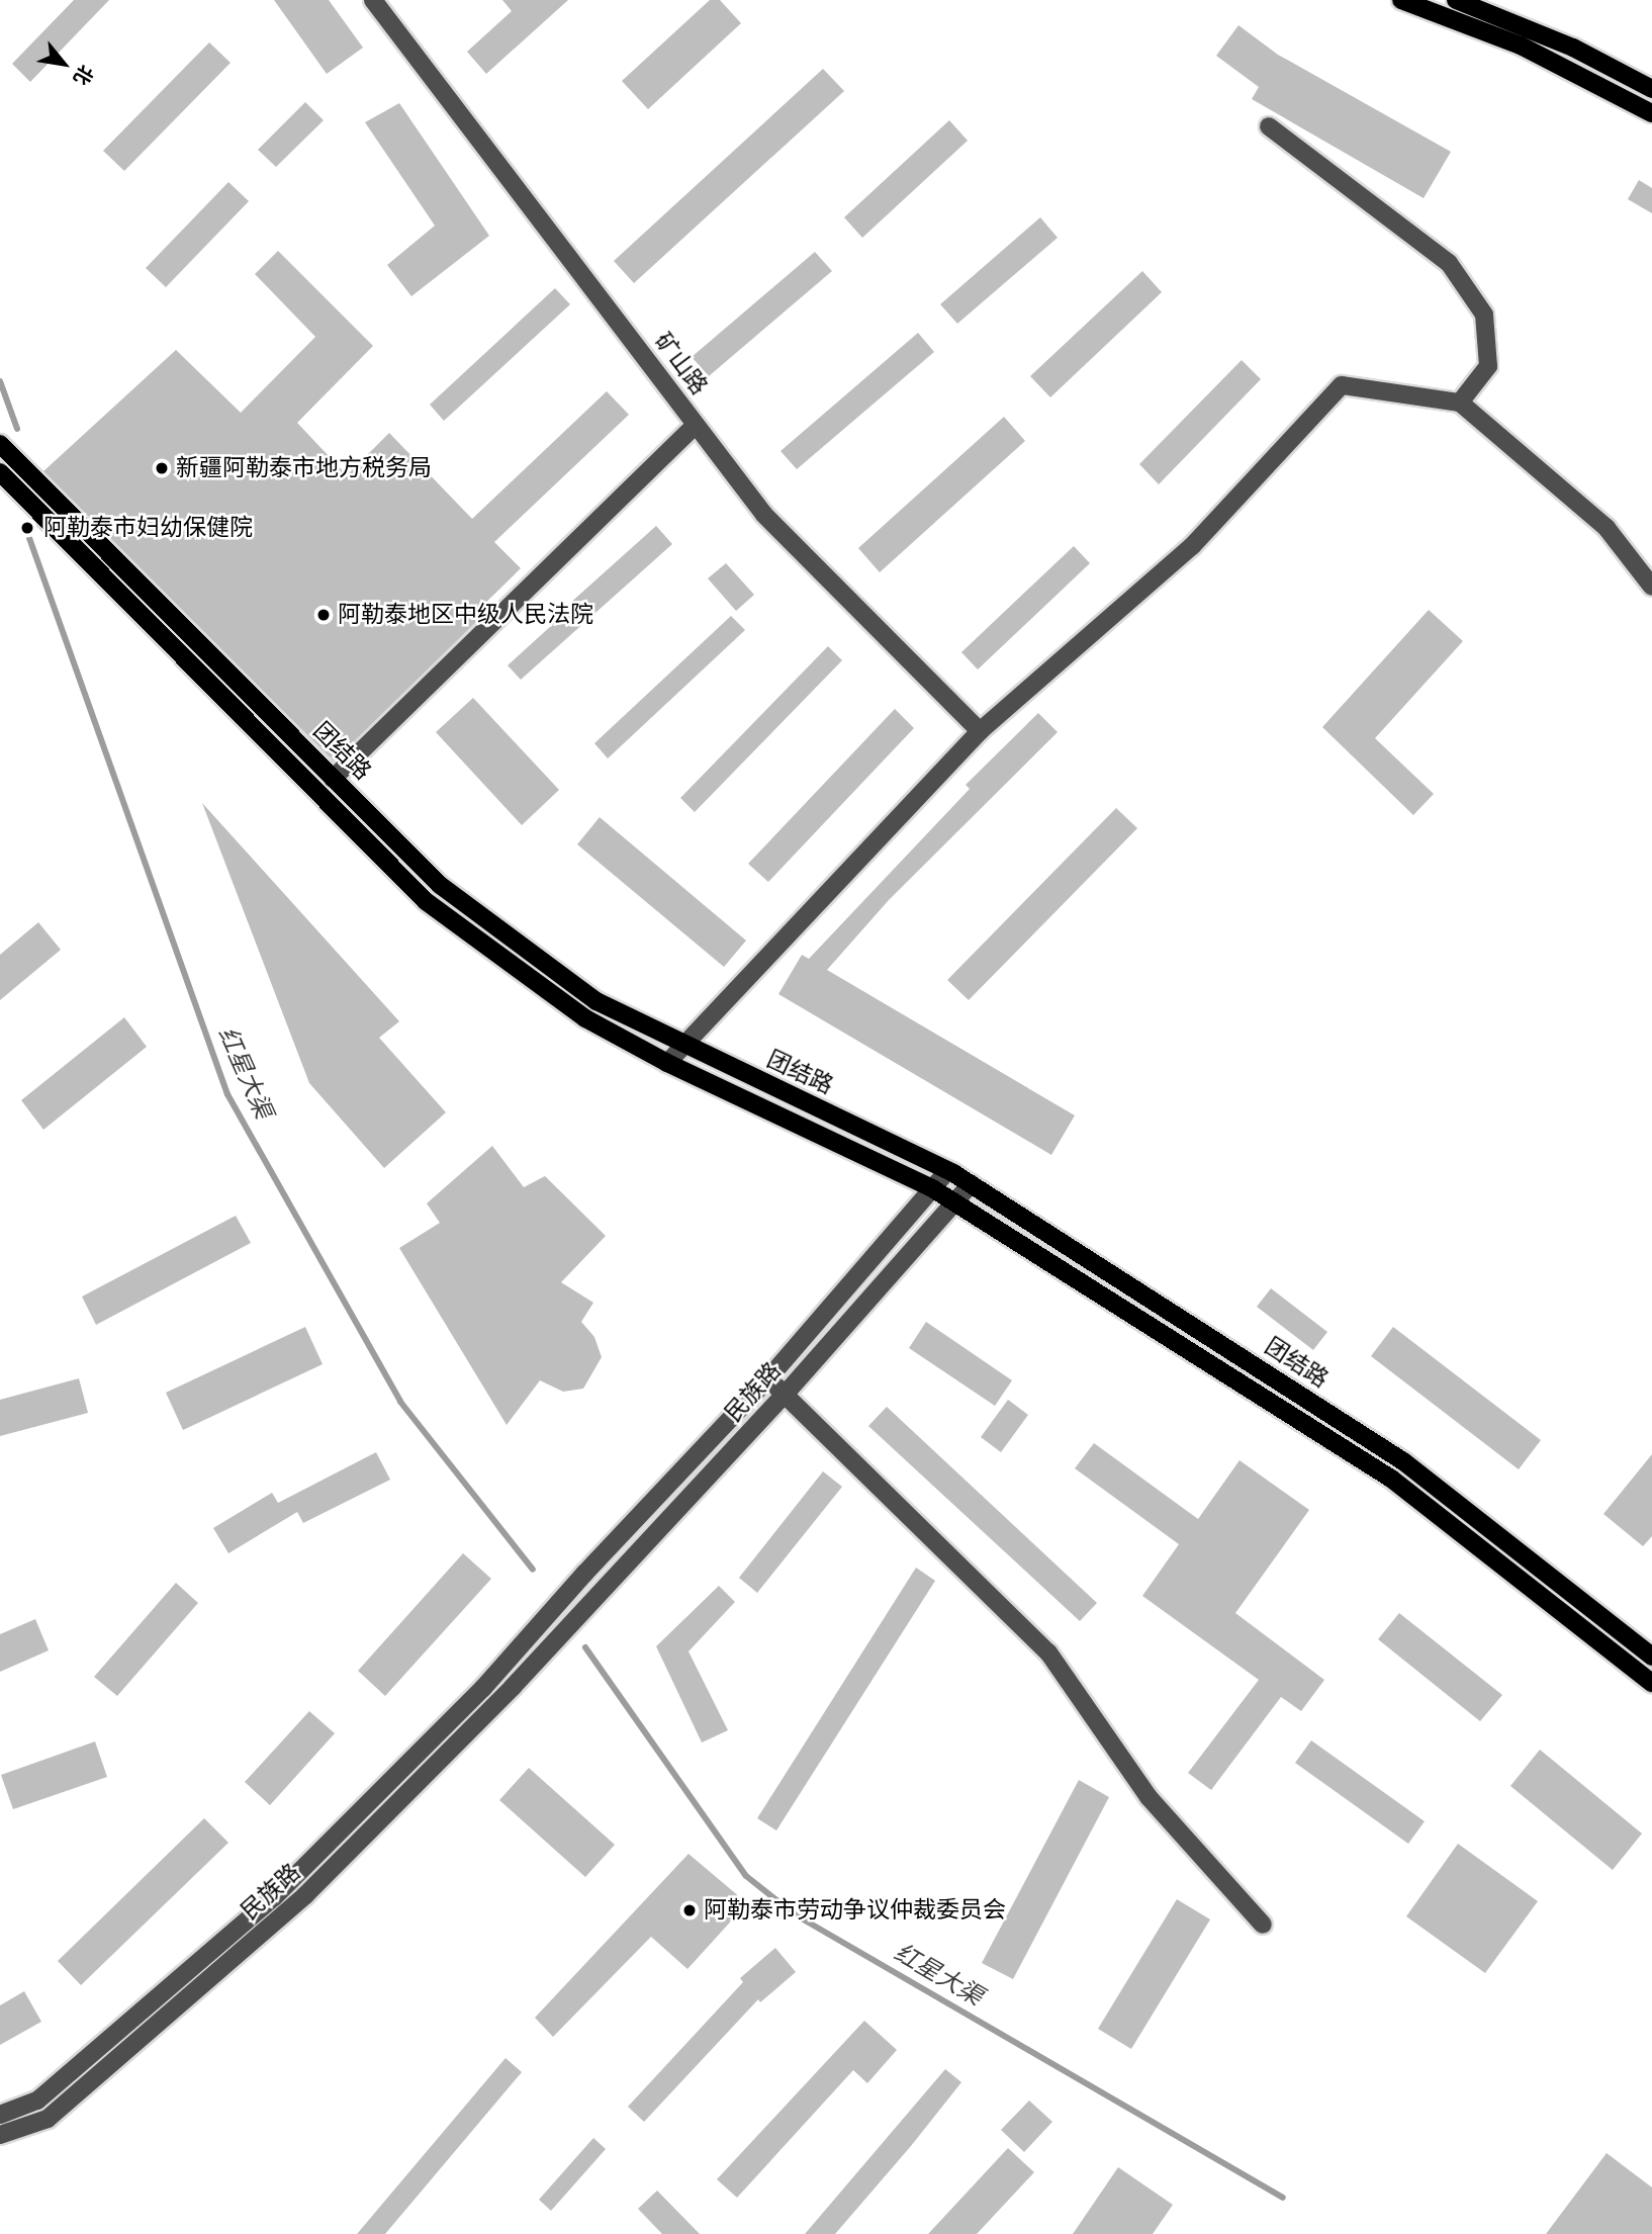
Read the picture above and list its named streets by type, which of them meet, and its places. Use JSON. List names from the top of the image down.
{
  "streets": {
    "main road": ["团结路"],
    "street": ["矿山路", "民族路"]
  },
  "crossings": [
    ["团结路", "民族路"]
  ],
  "water": ["红星大渠"],
  "places": [
    "新疆阿勒泰市地方税务局",
    "阿勒泰市妇幼保健院",
    "阿勒泰地区中级人民法院",
    "阿勒泰市劳动争议仲裁委员会"
  ],
  "north": "bottom right"
}
